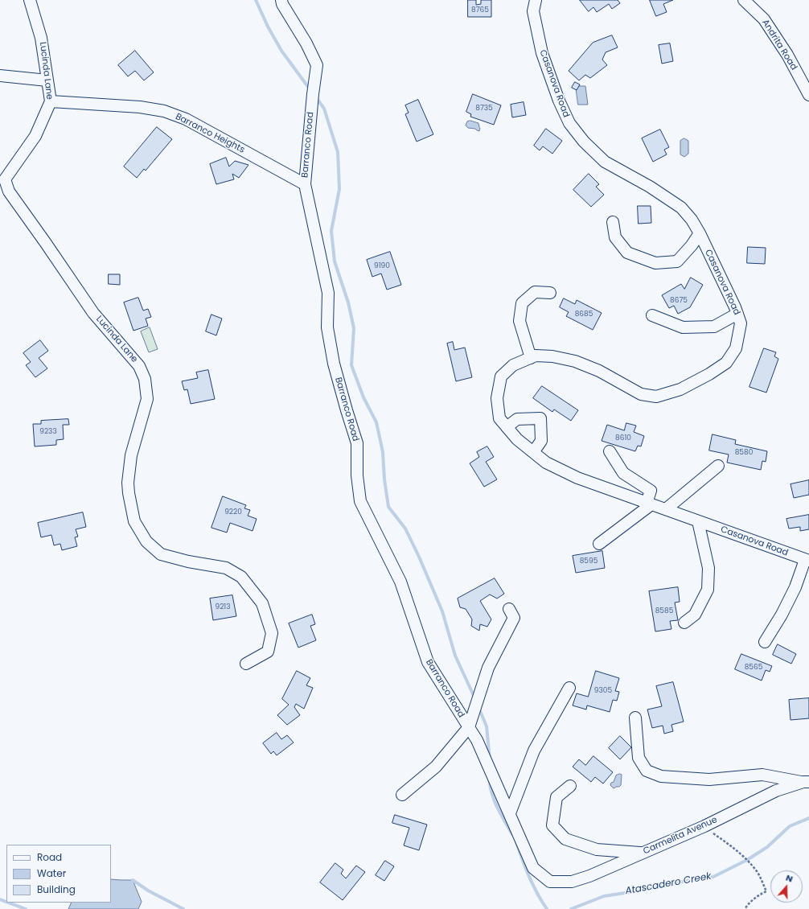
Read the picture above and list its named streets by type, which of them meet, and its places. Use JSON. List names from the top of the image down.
{
  "streets": {
    "street": [
      "Andrita Road",
      "Lucinda Lane",
      "Casanova Road",
      "Barranco Heights",
      "Barranco Road",
      "Carmelita Avenue"
    ]
  },
  "crossings": [
    ["Lucinda Lane", "Barranco Heights"],
    ["Barranco Heights", "Barranco Road"],
    ["Barranco Road", "Carmelita Avenue"]
  ],
  "water": ["Atascadero Creek"],
  "house_numbers": [
    "8765",
    "8735",
    "9190",
    "8675",
    "8685",
    "9233",
    "8610",
    "8580",
    "9220",
    "8595",
    "9213",
    "8585",
    "8565",
    "9305"
  ],
  "legend": ["Road", "Water", "Building"],
  "north": "top"
}
